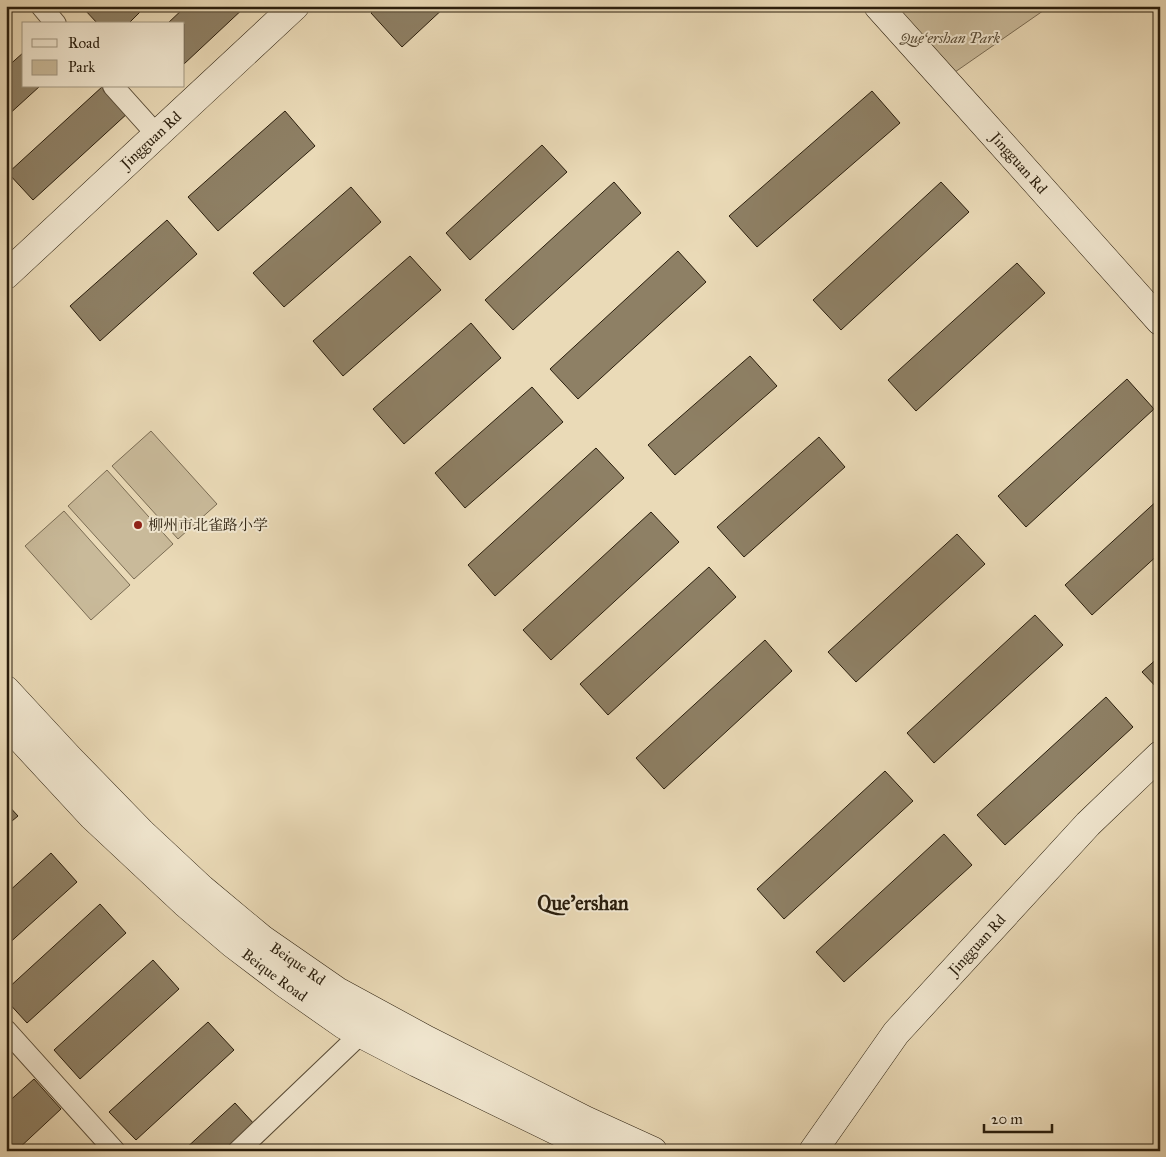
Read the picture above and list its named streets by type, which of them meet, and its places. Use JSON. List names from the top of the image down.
{
  "streets": {
    "street": ["Jingguan Rd", "Beique Rd", "Beique Road"]
  },
  "districts": ["Que'ershan"],
  "parks": ["Que‘ershan Park"],
  "places": ["柳州市北雀路小学"],
  "legend": ["Road", "Park"],
  "scale_bar": "20 m"
}
